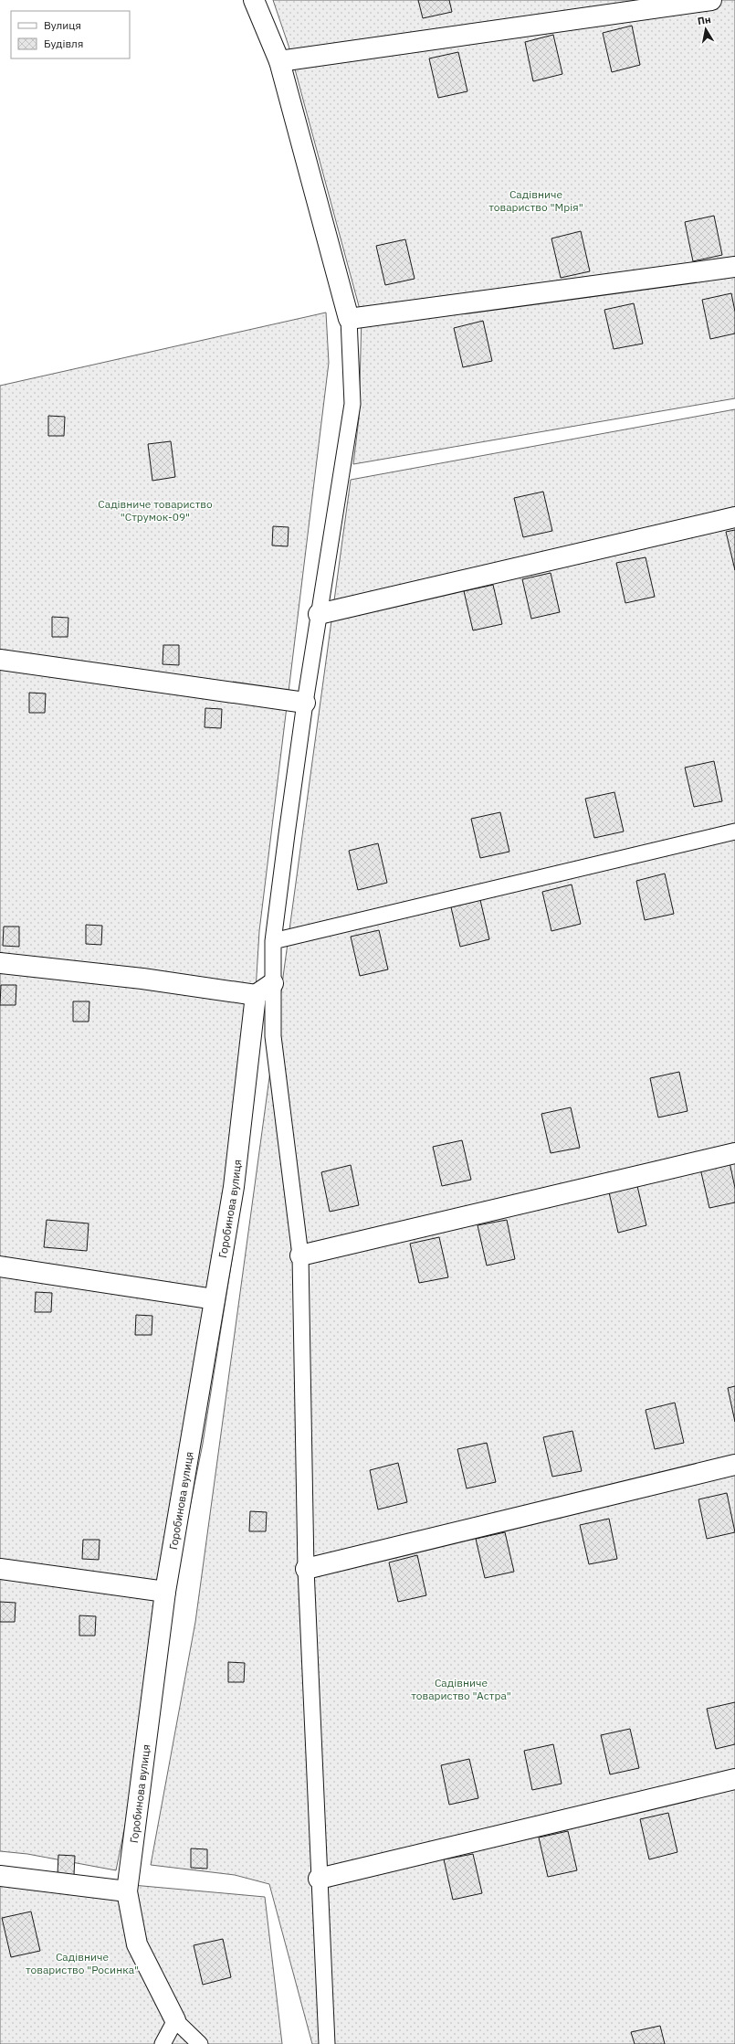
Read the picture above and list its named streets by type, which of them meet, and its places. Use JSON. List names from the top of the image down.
{
  "streets": {
    "street": ["Горобинова вулиця"]
  },
  "parks": [
    "Садівниче товариство \"Мрія\"",
    "Садівниче товариство \"Струмок-09\"",
    "Садівниче товариство \"Астра\"",
    "Садівниче товариство \"Росинка\""
  ],
  "legend": ["Вулиця", "Будівля"],
  "north": "top"
}
